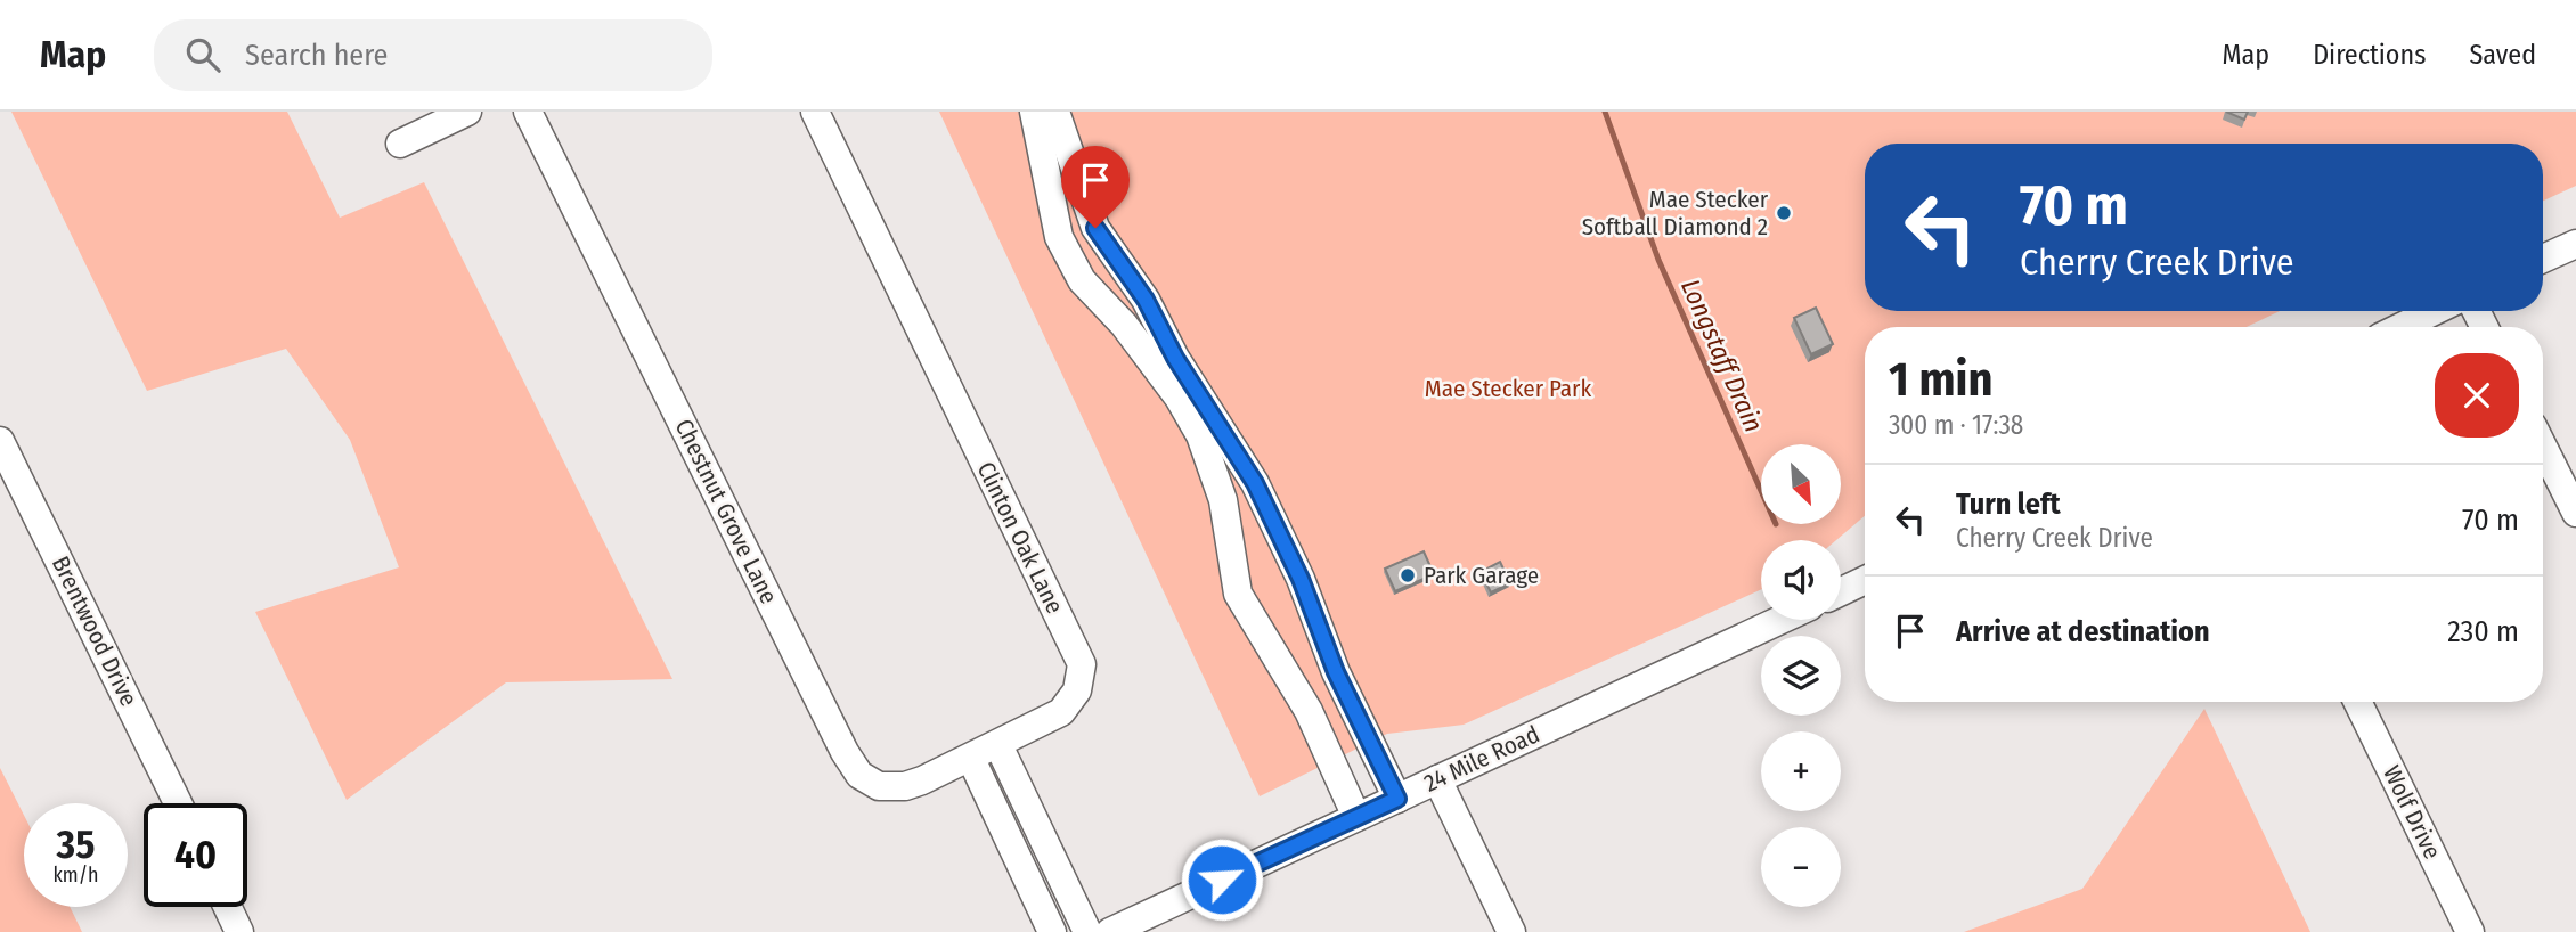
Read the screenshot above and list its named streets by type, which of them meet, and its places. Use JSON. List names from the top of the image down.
{
  "streets": {
    "street": [
      "Chestnut Grove Lane",
      "Clinton Oak Lane",
      "Brentwood Drive",
      "24 Mile Road",
      "Wolf Drive"
    ]
  },
  "crossings": [
    ["Chestnut Grove Lane", "Clinton Oak Lane"]
  ],
  "water": ["Longstaff Drain"],
  "parks": ["Mae Stecker Park"],
  "places": ["Mae Stecker Softball Diamond 2", "Park Garage"],
  "north": "bottom right",
  "page": {
    "header": "Map",
    "search": "Search here",
    "nav": ["Map", "Directions", "Saved"],
    "turn": ["70 m", "Cherry Creek Drive"],
    "heading": ["1 min", "300 m · 17:38"],
    "map_buttons": ["+", "−"],
    "list": [
      {
        "name": "Turn left",
        "note": "Cherry Creek Drive",
        "value": "70 m"
      },
      {
        "name": "Arrive at destination",
        "value": "230 m"
      }
    ],
    "speed": "35 km/h",
    "limit": "40"
  }
}
